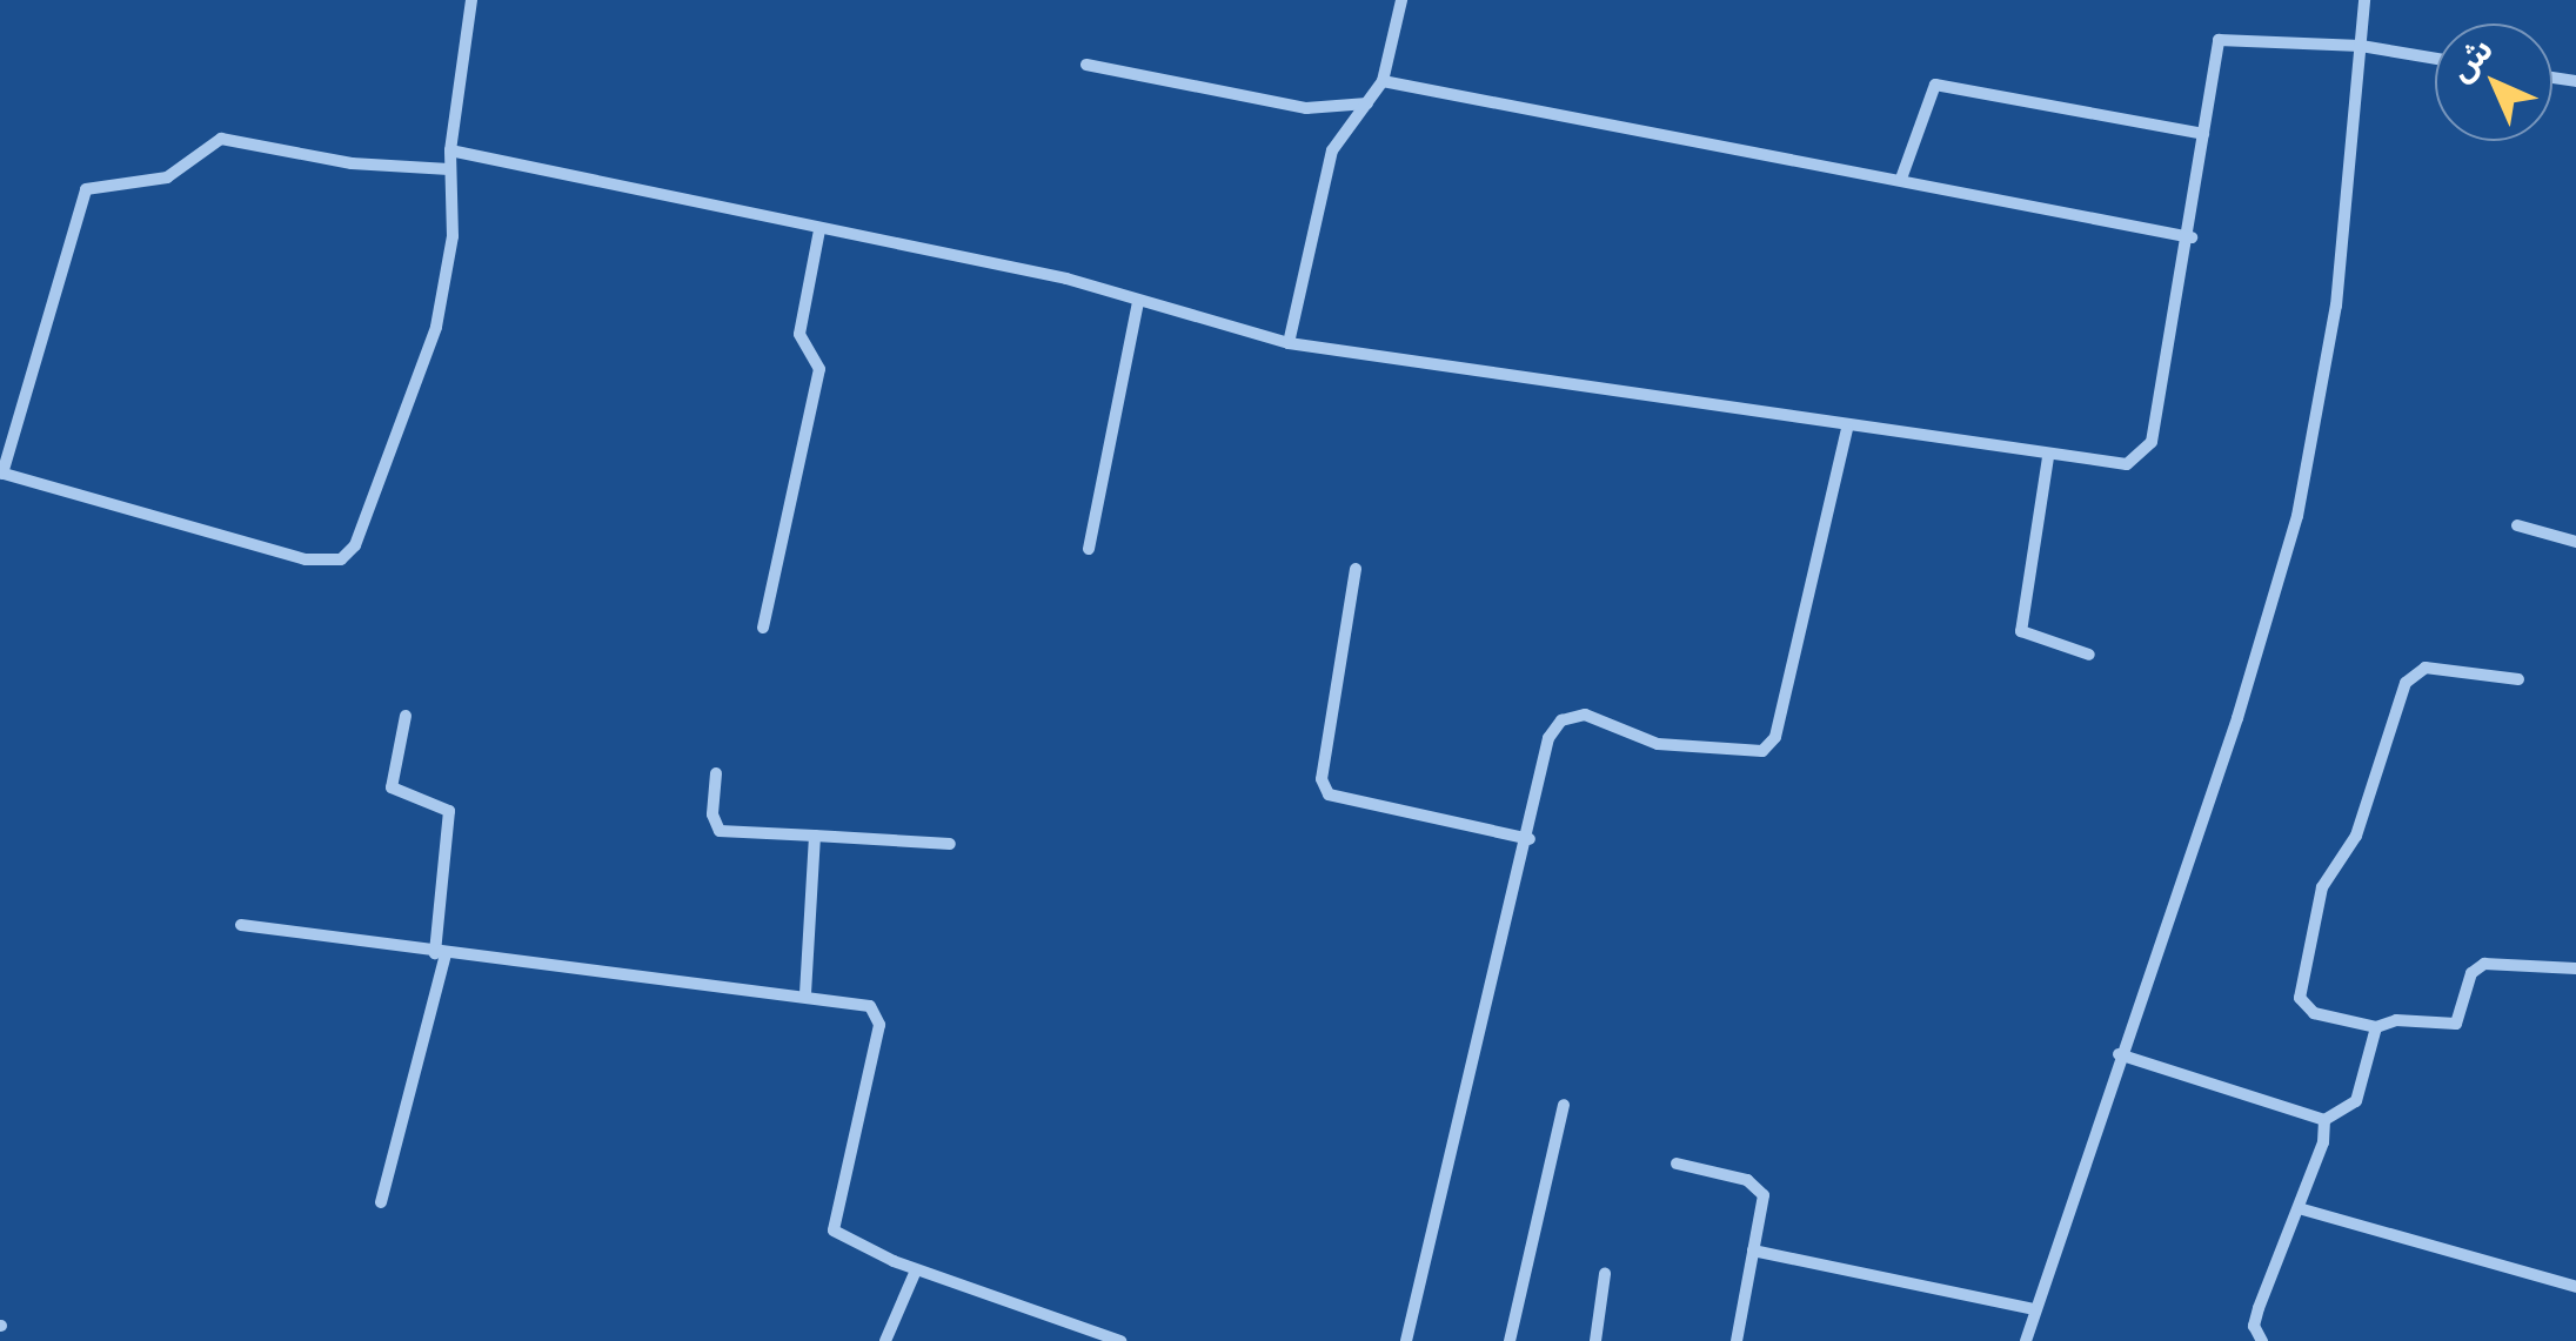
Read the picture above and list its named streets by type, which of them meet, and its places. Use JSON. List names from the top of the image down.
{
  "north": "top left"
}
